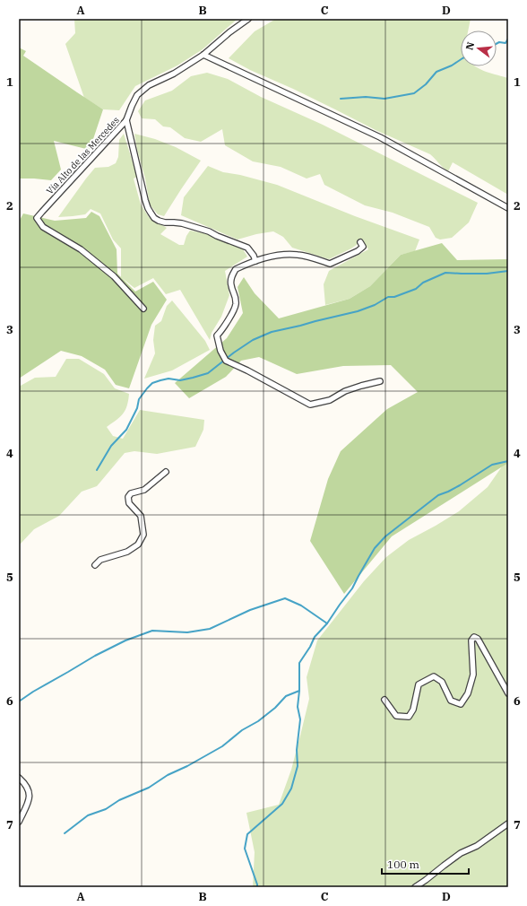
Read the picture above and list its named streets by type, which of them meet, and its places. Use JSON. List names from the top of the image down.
{
  "streets": {
    "street": ["Vía Alto de las Mercedes"]
  },
  "scale_bar": "100 m",
  "north": "left",
  "grid": {
    "columns": [
      "A",
      "B",
      "C",
      "D"
    ],
    "rows": [
      "1",
      "2",
      "3",
      "4",
      "5",
      "6",
      "7"
    ]
  }
}
